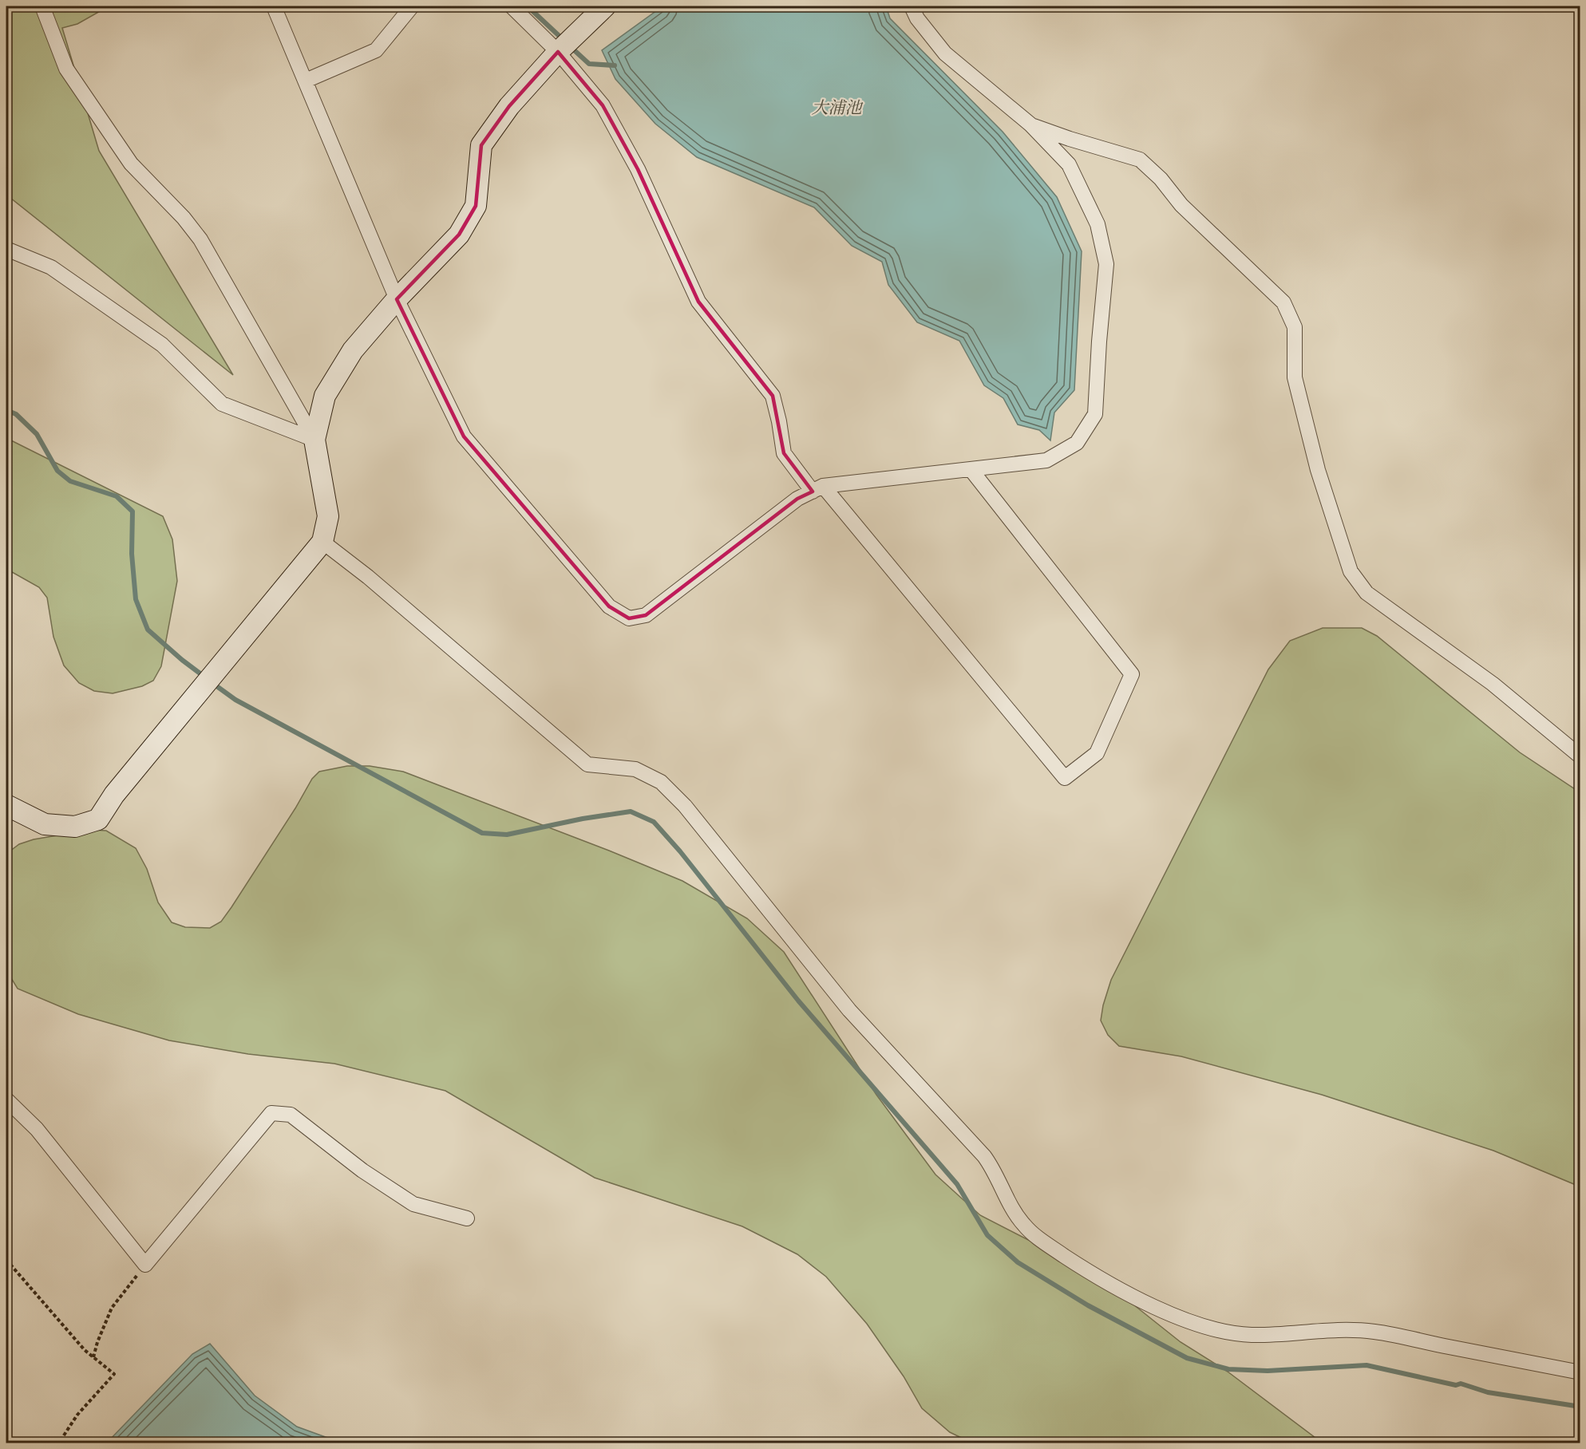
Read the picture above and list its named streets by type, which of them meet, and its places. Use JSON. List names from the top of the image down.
{
  "water": ["大浦池"]
}
